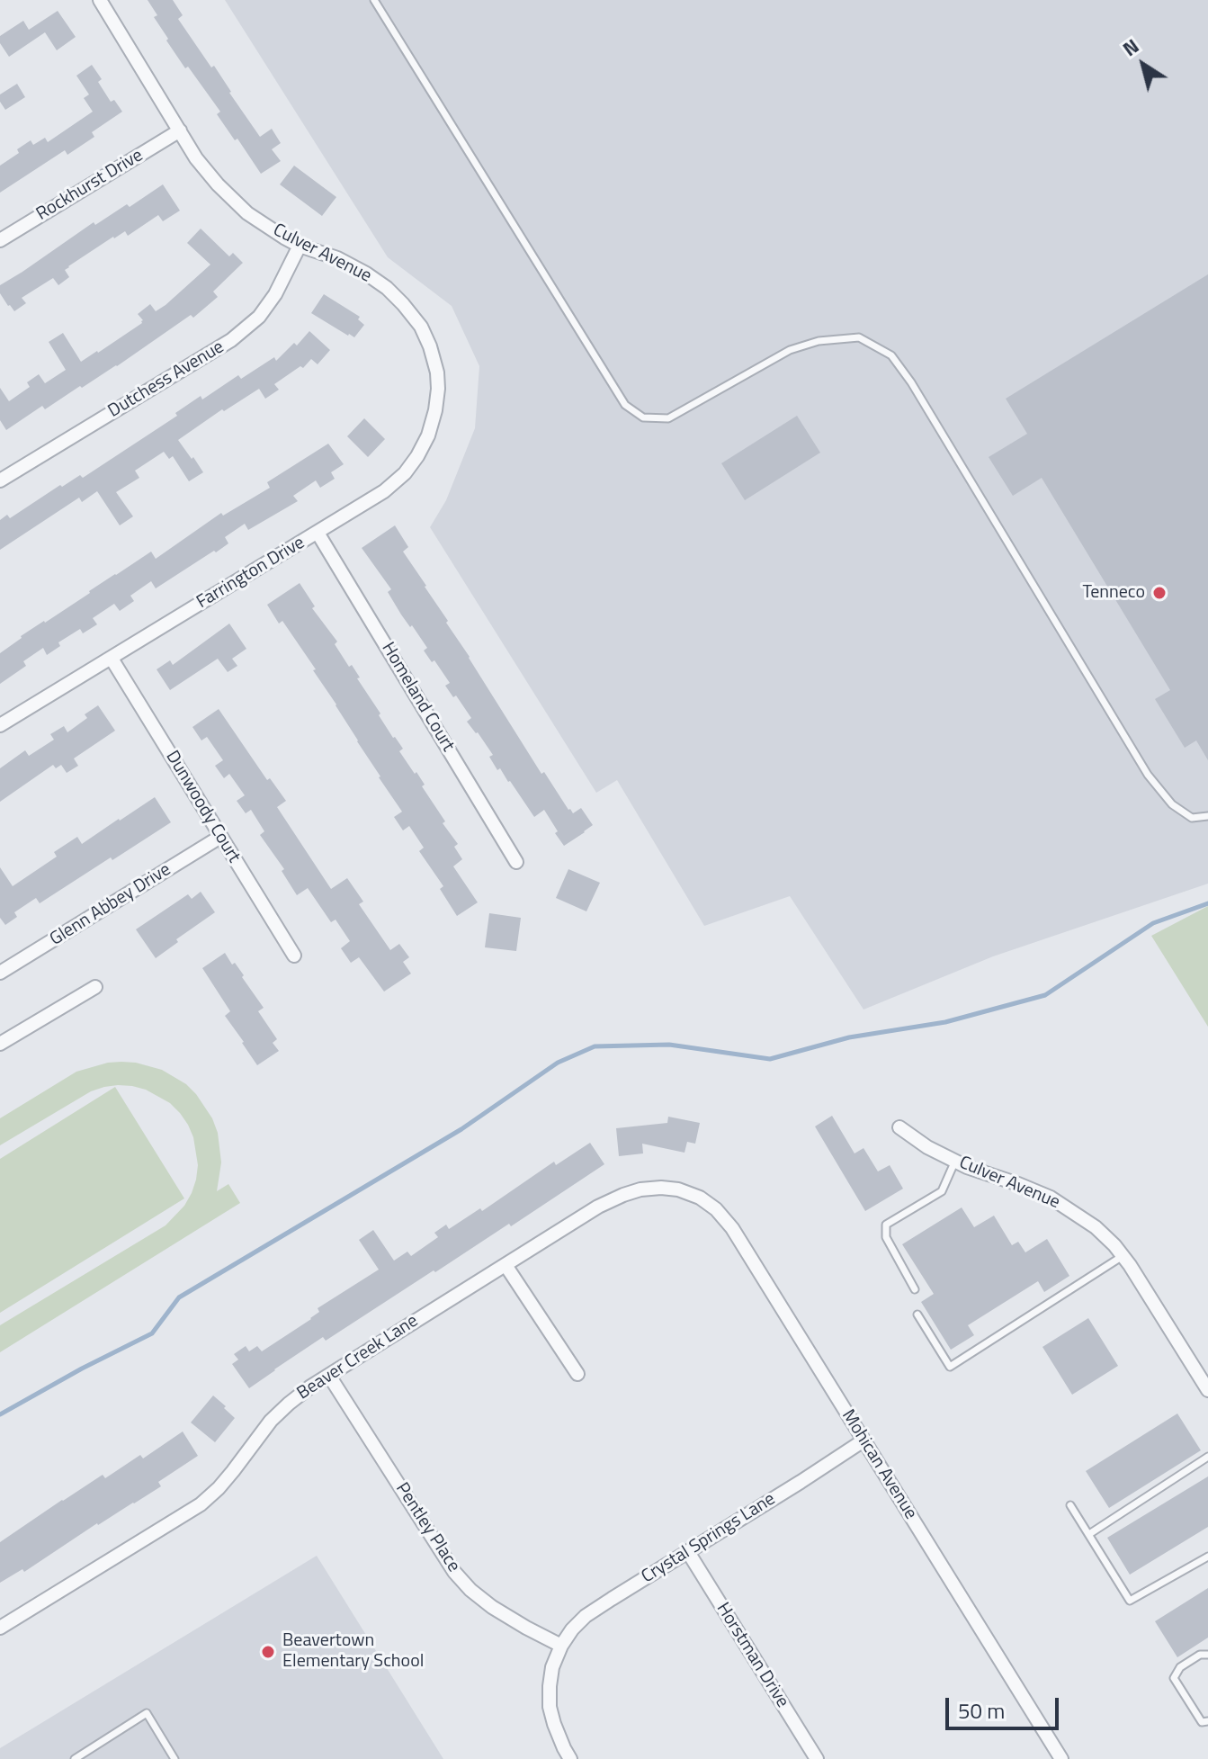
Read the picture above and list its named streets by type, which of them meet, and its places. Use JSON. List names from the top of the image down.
{
  "streets": {
    "street": [
      "Rockhurst Drive",
      "Culver Avenue",
      "Dutchess Avenue",
      "Farrington Drive",
      "Homeland Court",
      "Dunwoody Court",
      "Glenn Abbey Drive",
      "Beaver Creek Lane",
      "Mohican Avenue",
      "Pentley Place",
      "Crystal Springs Lane",
      "Horstman Drive"
    ]
  },
  "crossings": [
    ["Rockhurst Drive", "Culver Avenue"],
    ["Culver Avenue", "Dutchess Avenue"],
    ["Culver Avenue", "Farrington Drive"],
    ["Farrington Drive", "Homeland Court"],
    ["Farrington Drive", "Dunwoody Court"],
    ["Dunwoody Court", "Glenn Abbey Drive"],
    ["Beaver Creek Lane", "Mohican Avenue"],
    ["Beaver Creek Lane", "Pentley Place"],
    ["Mohican Avenue", "Crystal Springs Lane"],
    ["Pentley Place", "Crystal Springs Lane"],
    ["Crystal Springs Lane", "Horstman Drive"]
  ],
  "places": ["Tenneco", "Beavertown Elementary School"],
  "scale_bar": "50 m",
  "north": "top left"
}
